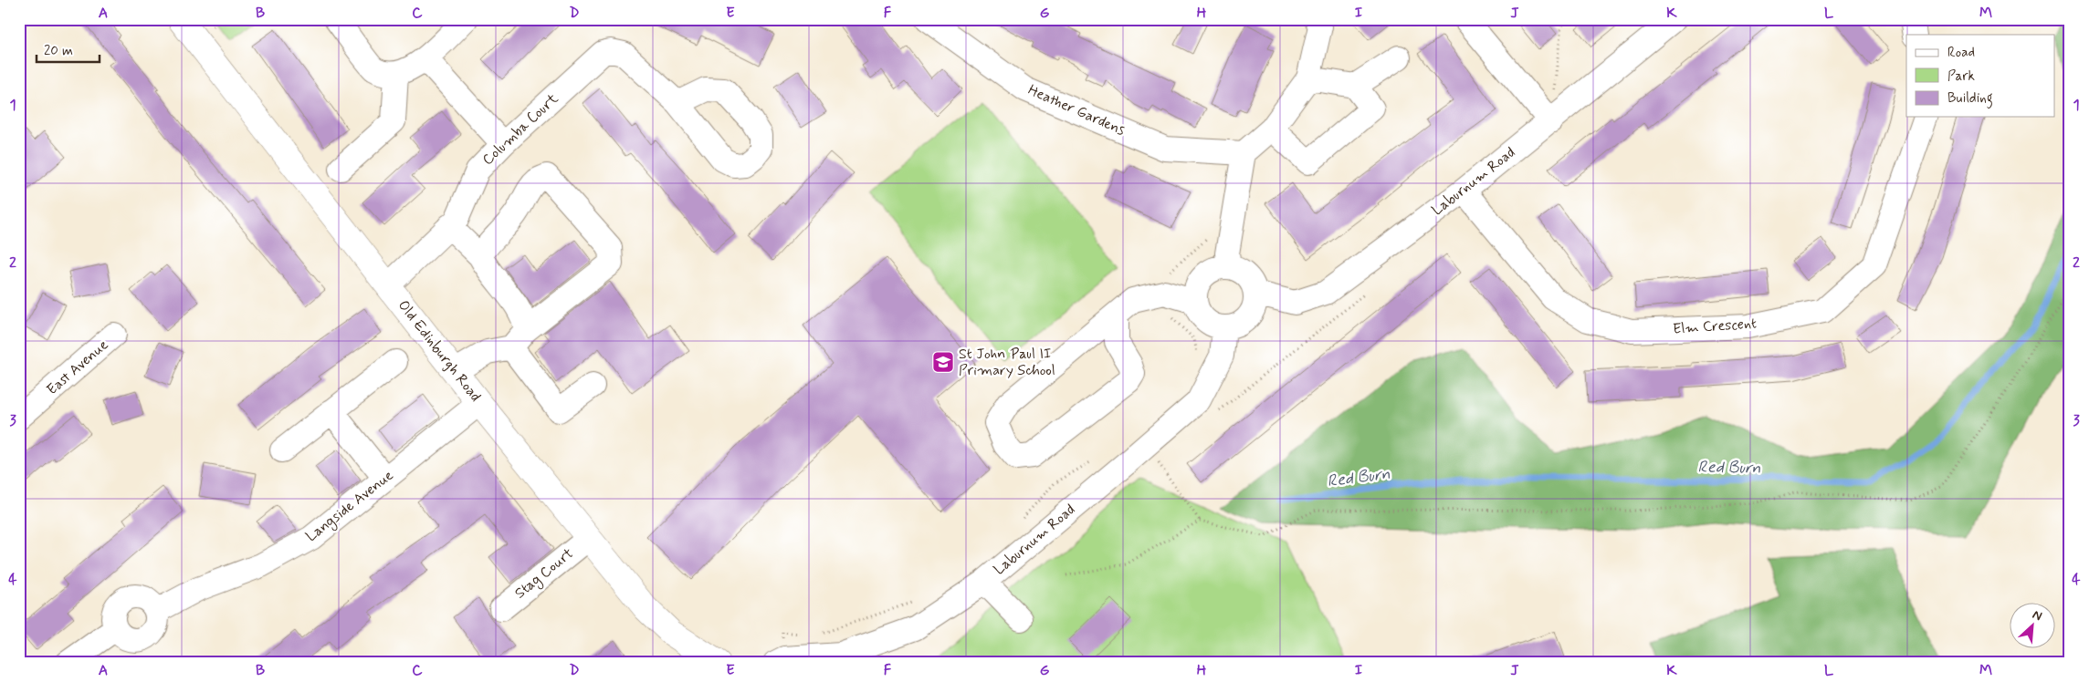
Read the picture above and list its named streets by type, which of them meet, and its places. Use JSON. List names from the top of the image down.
{
  "streets": {
    "main road": ["Old Edinburgh Road"],
    "street": [
      "Heather Gardens",
      "Columba Court",
      "Laburnum Road",
      "Elm Crescent",
      "East Avenue",
      "Langside Avenue",
      "Stag Court"
    ]
  },
  "crossings": [
    ["Columba Court", "Old Edinburgh Road"],
    ["Laburnum Road", "Elm Crescent"],
    ["Old Edinburgh Road", "Langside Avenue"],
    ["Old Edinburgh Road", "Stag Court"]
  ],
  "water": ["Red Burn"],
  "places": {
    "school or university": ["St John Paul II Primary School"]
  },
  "legend": ["Road", "Park", "Building"],
  "scale_bar": "20 m",
  "north": "top right",
  "grid": {
    "columns": [
      "A",
      "B",
      "C",
      "D",
      "E",
      "F",
      "G",
      "H",
      "I",
      "J",
      "K",
      "L",
      "M"
    ],
    "rows": [
      "1",
      "2",
      "3",
      "4"
    ]
  }
}
